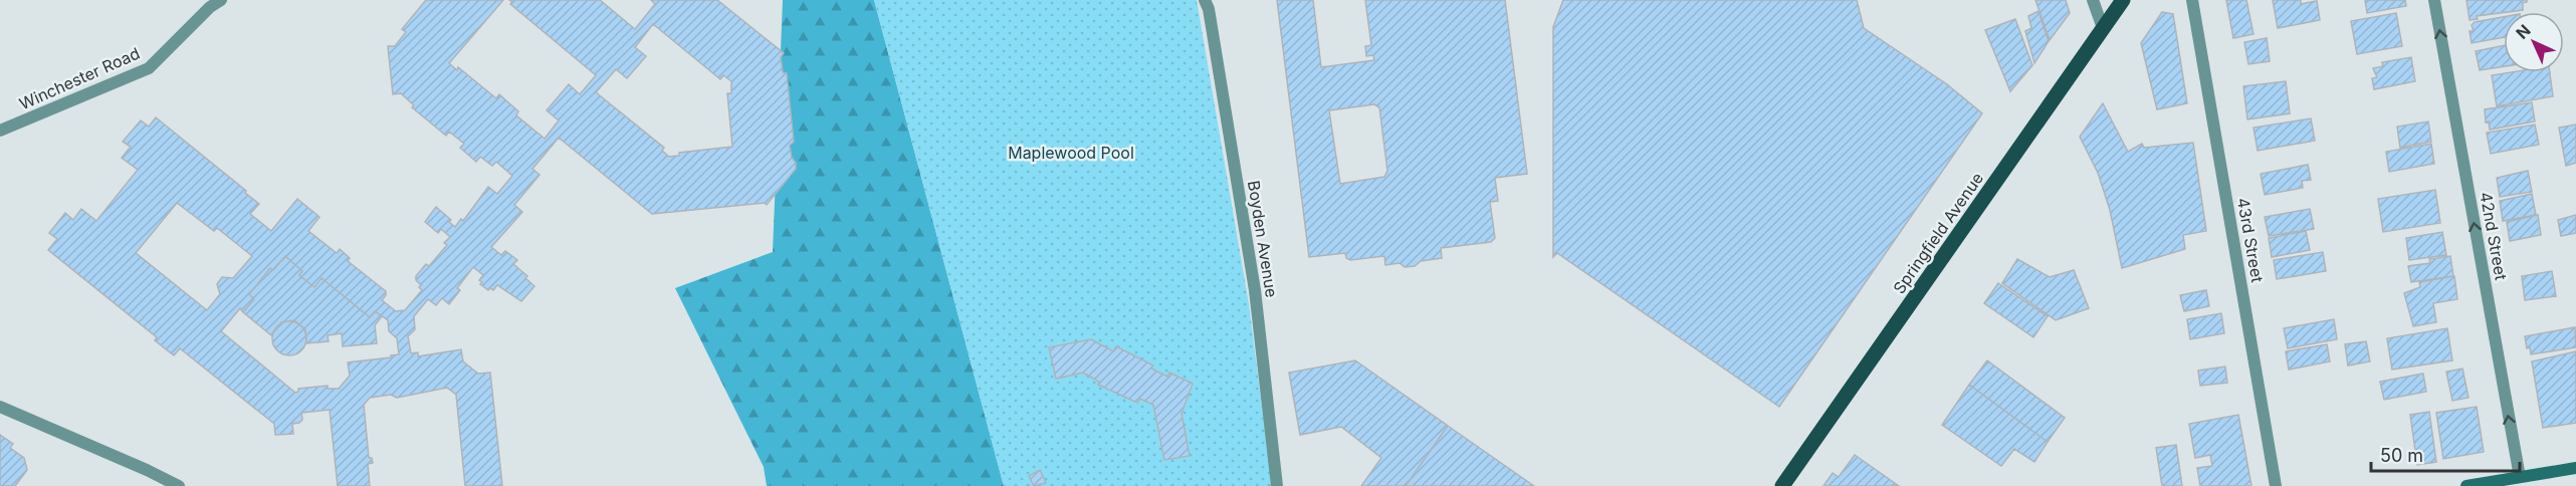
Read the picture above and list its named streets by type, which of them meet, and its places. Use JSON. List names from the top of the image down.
{
  "streets": {
    "main road": ["Springfield Avenue"],
    "street": [
      "Winchester Road",
      "42nd Street",
      "Boyden Avenue",
      "43rd Street"
    ]
  },
  "one_way": ["42nd Street"],
  "parks": ["Maplewood Pool"],
  "scale_bar": "50 m",
  "north": "top left"
}
